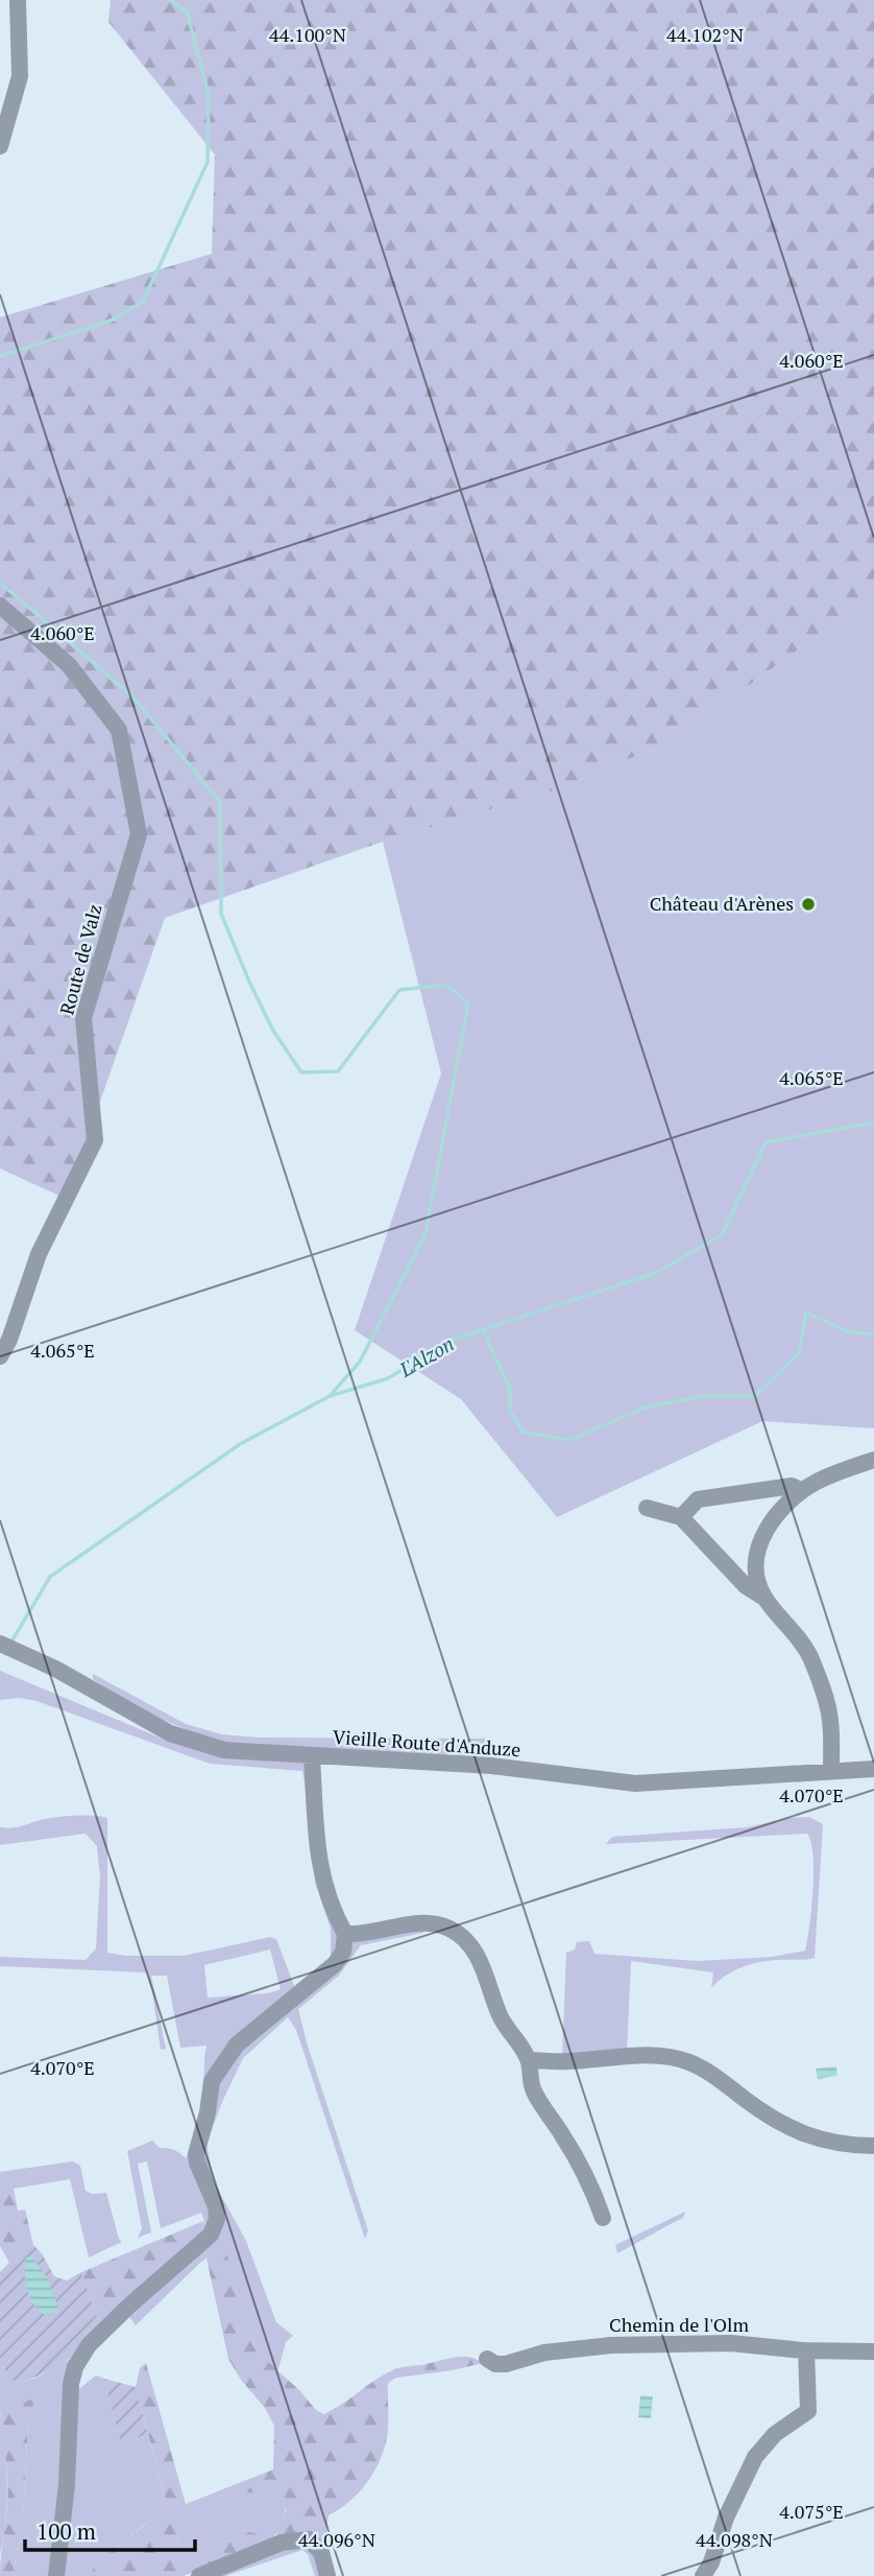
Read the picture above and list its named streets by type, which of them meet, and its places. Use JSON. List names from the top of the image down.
{
  "streets": {
    "street": ["Route de Valz", "Vieille Route d'Anduze", "Chemin de l'Olm"]
  },
  "water": ["L'Alzon"],
  "places": ["Château d'Arènes"],
  "scale_bar": "100 m",
  "coordinates": [
    "44.100°N",
    "44.102°N",
    "4.060°E",
    "4.065°E",
    "4.070°E",
    "4.075°E",
    "44.096°N",
    "44.098°N"
  ]
}
